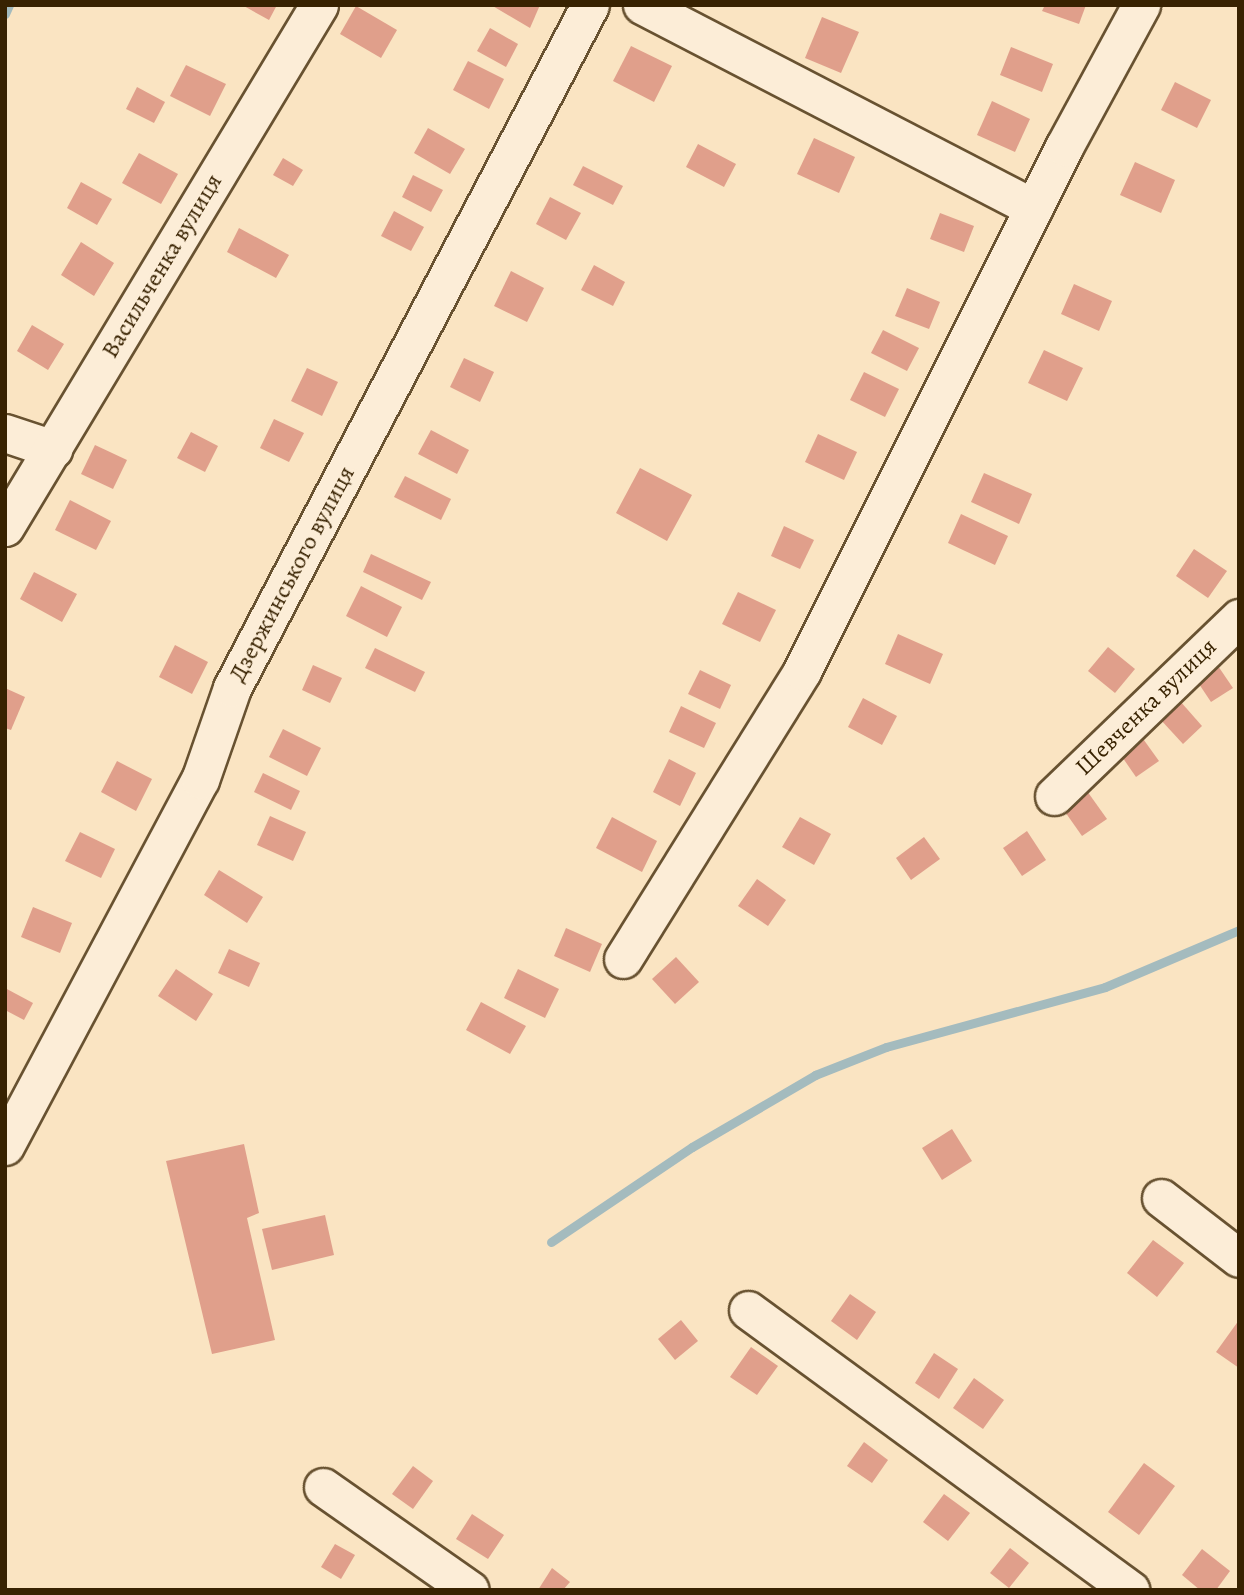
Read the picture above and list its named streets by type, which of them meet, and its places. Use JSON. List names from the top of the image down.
{
  "streets": {
    "street": ["Васильченка вулиця", "Дзержинського вулиця", "Шевченка вулиця"]
  }
}
